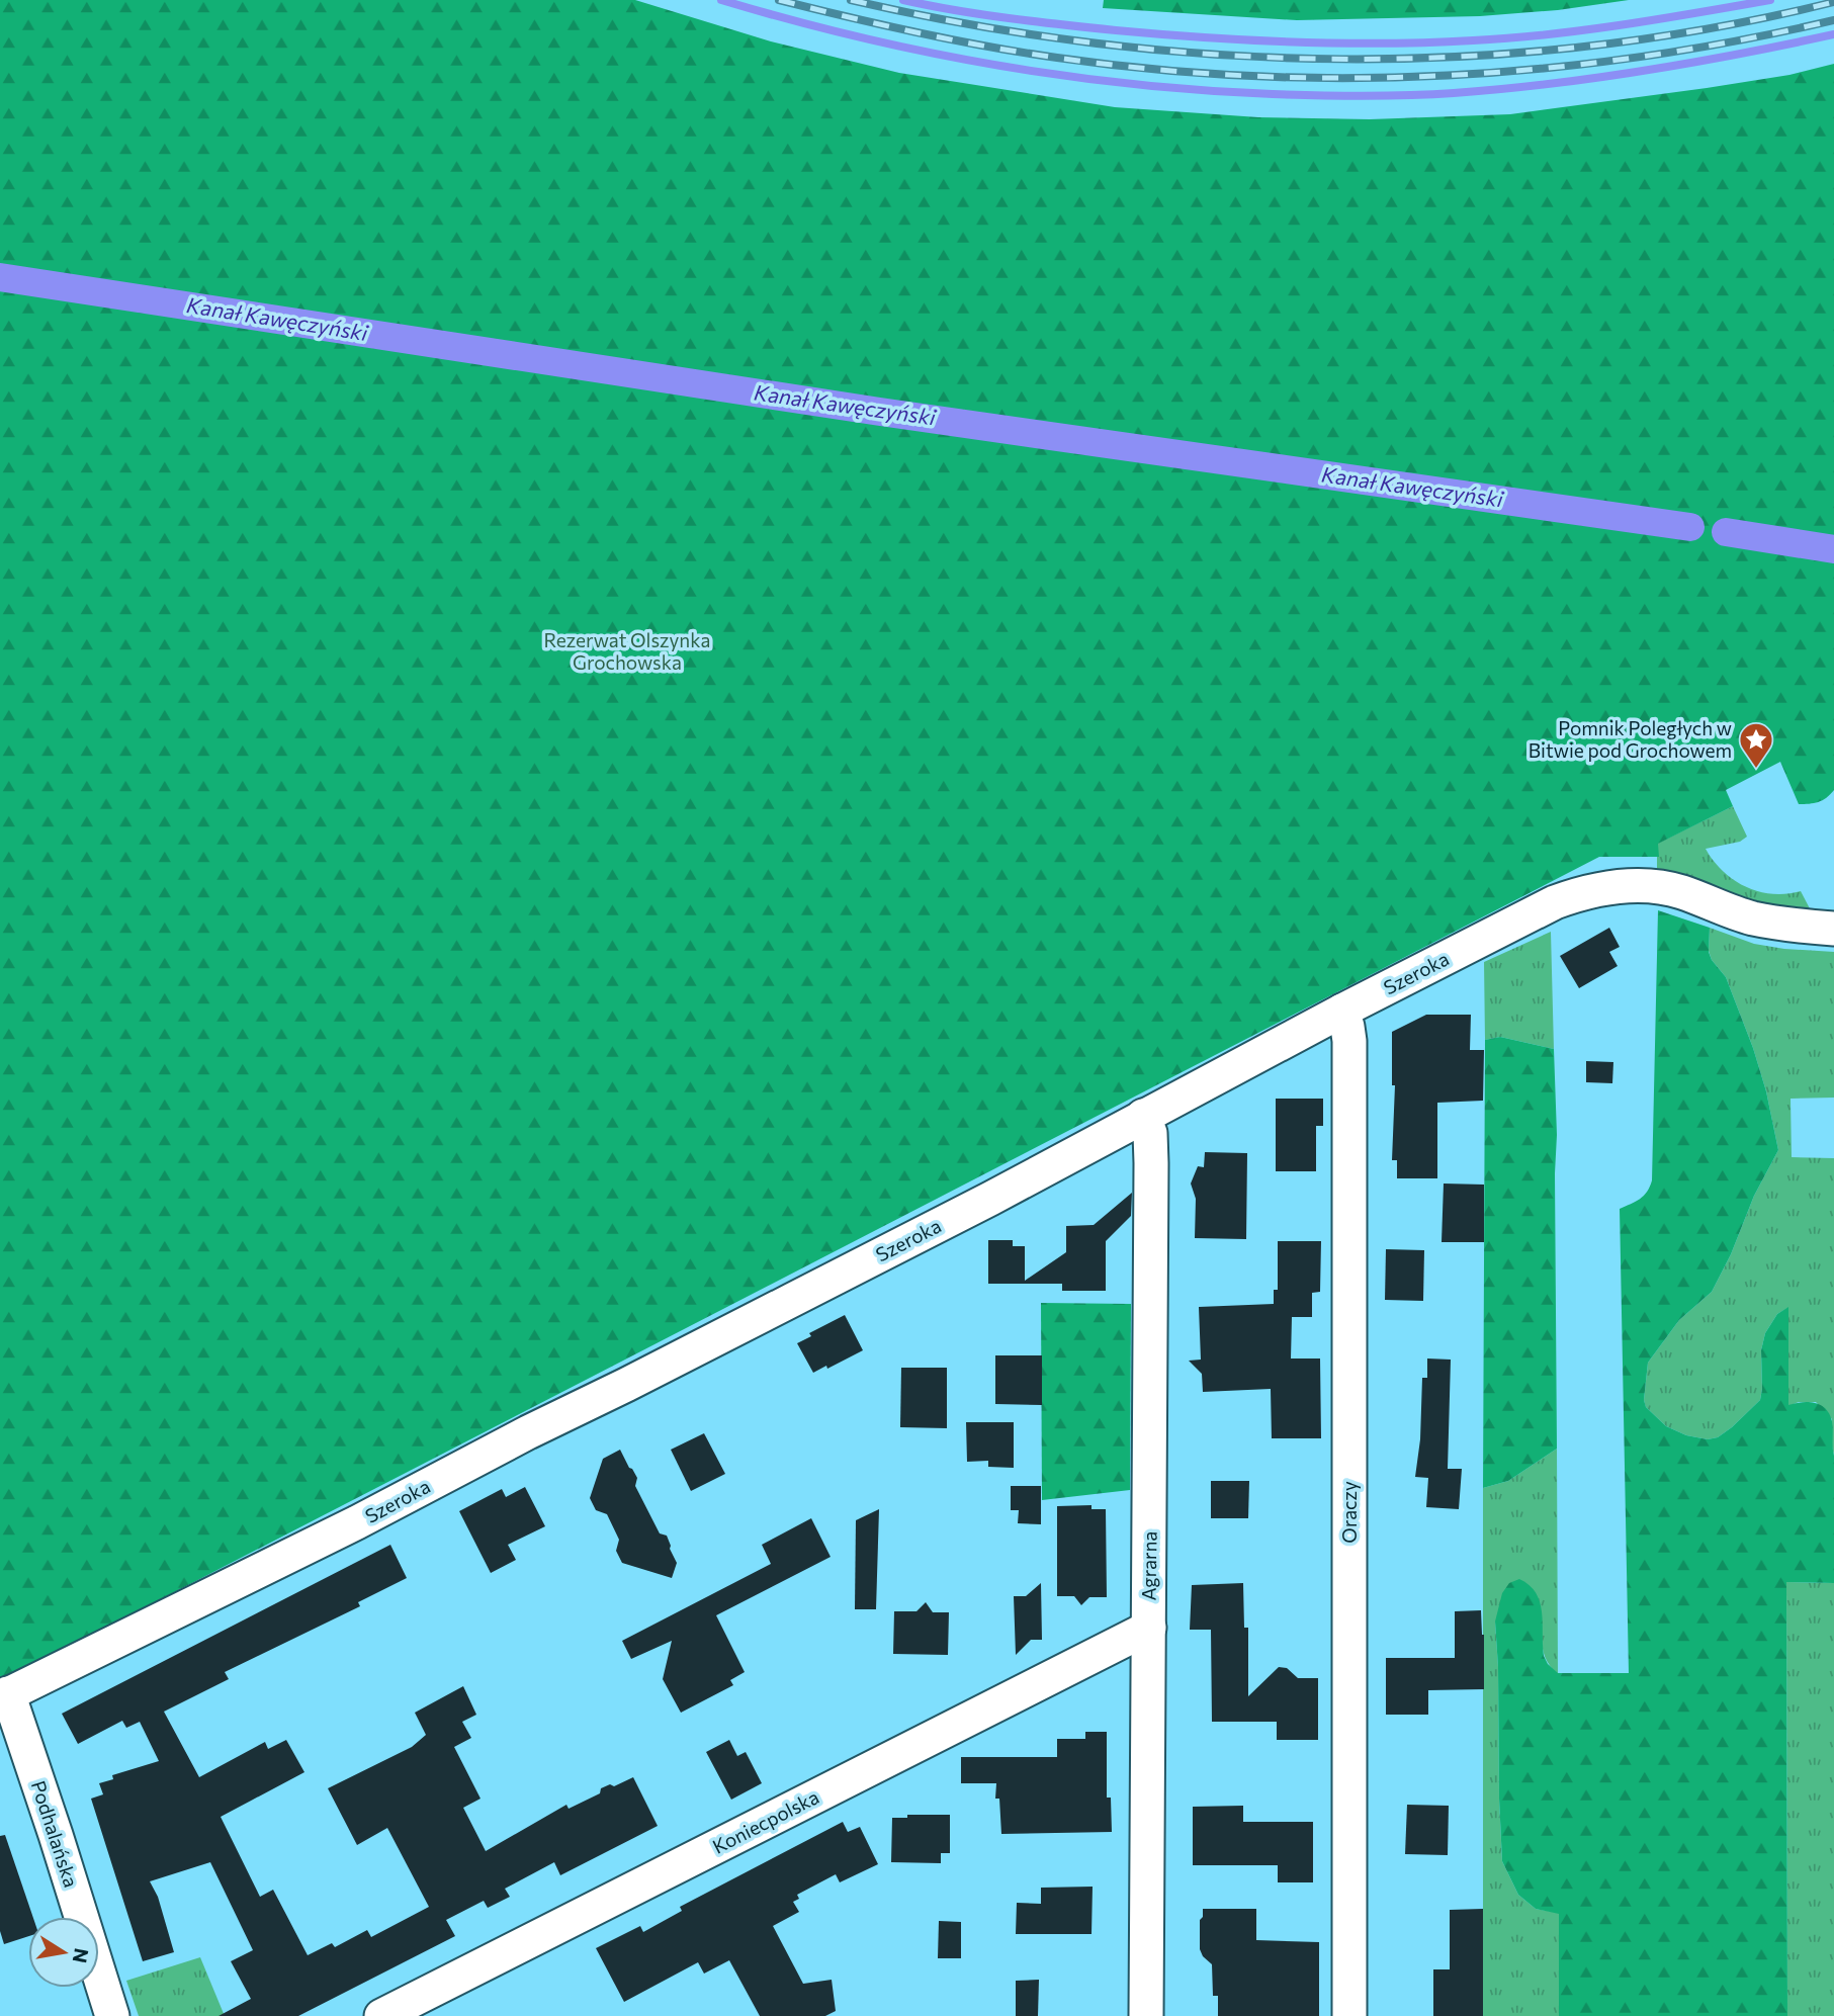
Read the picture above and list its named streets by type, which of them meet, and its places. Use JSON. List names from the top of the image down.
{
  "streets": {
    "street": [
      "Szeroka",
      "Oraczy",
      "Agrarna",
      "Koniecpolska",
      "Podhalańska"
    ]
  },
  "crossings": [
    ["Szeroka", "Oraczy"],
    ["Szeroka", "Agrarna"],
    ["Szeroka", "Podhalańska"],
    ["Agrarna", "Koniecpolska"]
  ],
  "water": ["Kanał Kawęczyński"],
  "parks": ["Rezerwat Olszynka Grochowska"],
  "places": {
    "place": ["Pomnik Poległych w Bitwie pod Grochowem"]
  },
  "north": "right"
}
